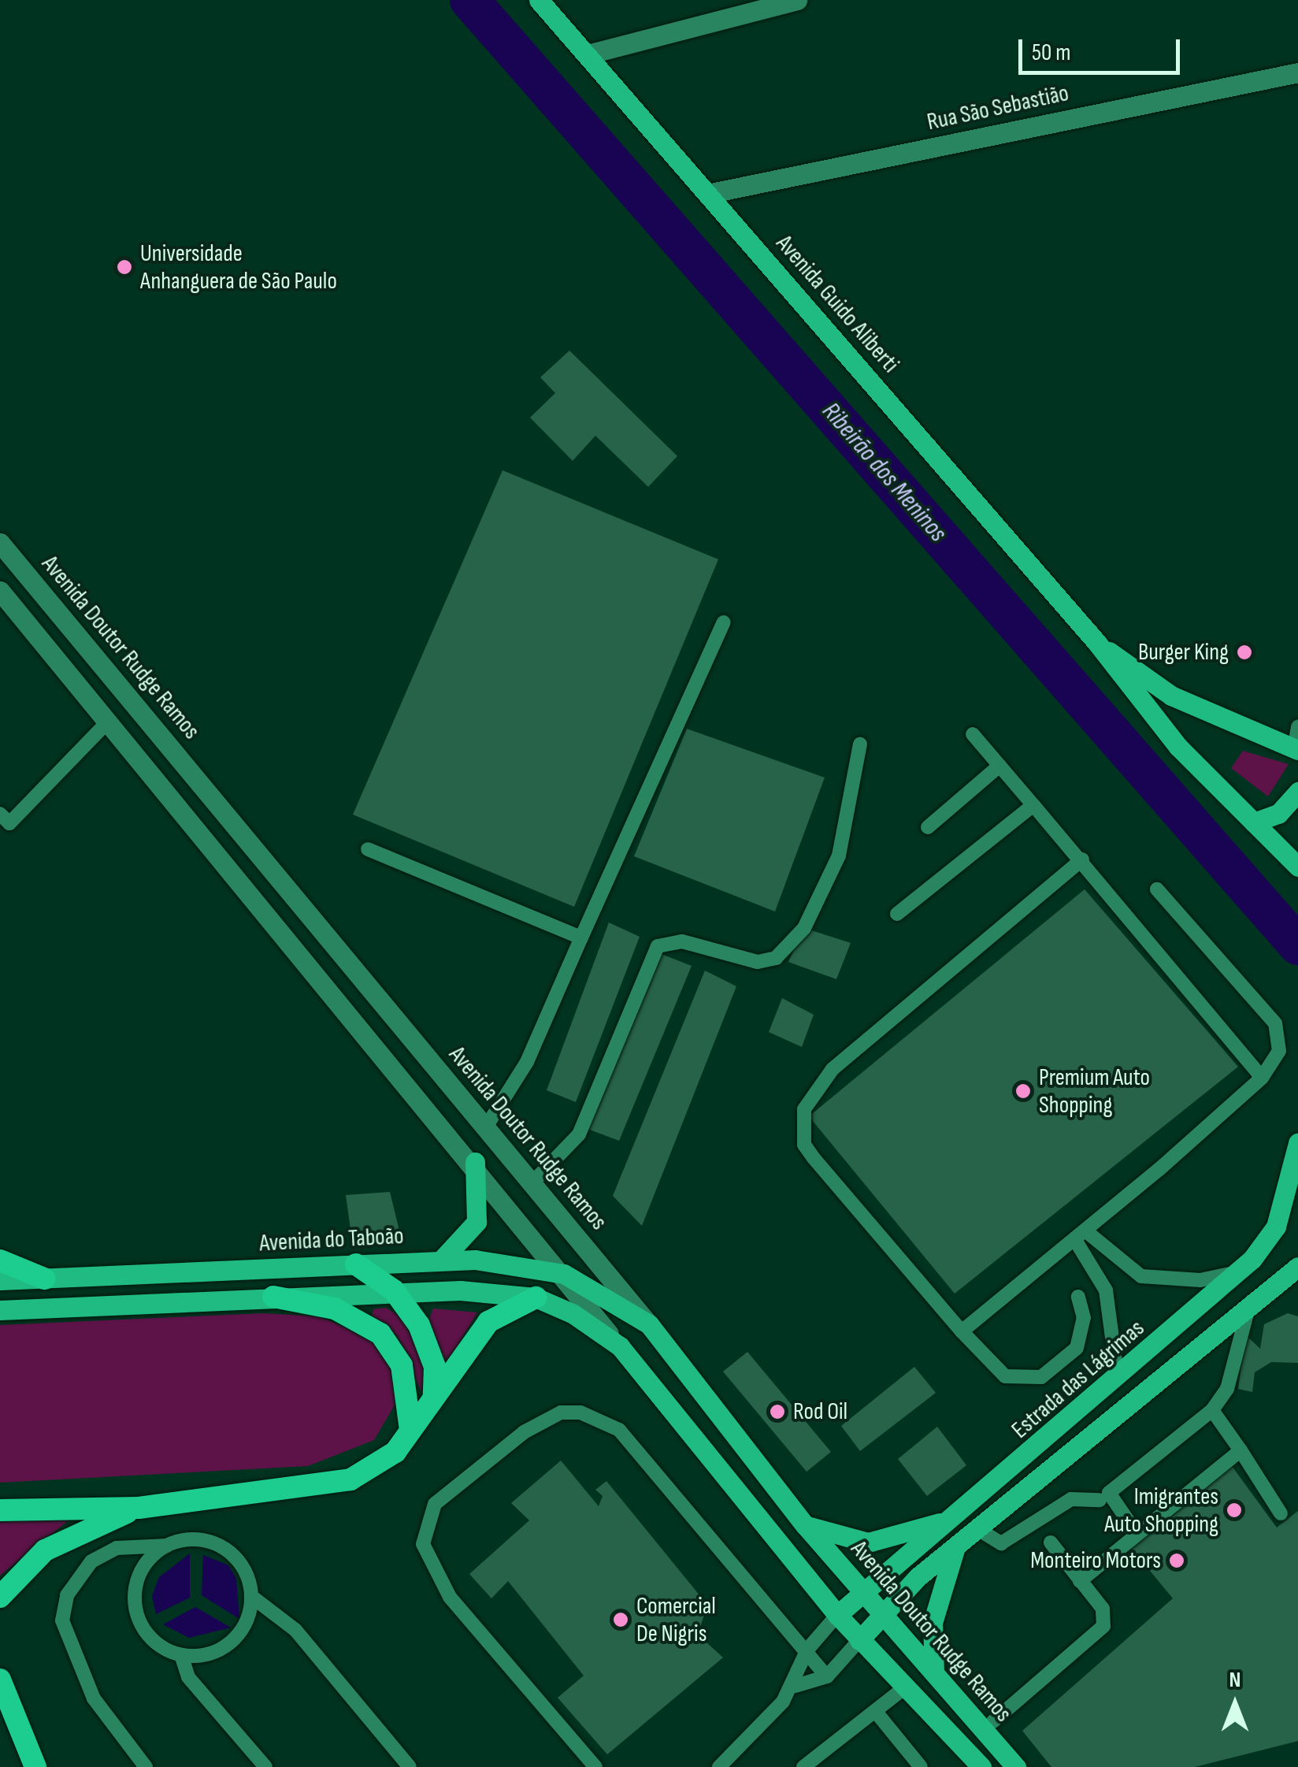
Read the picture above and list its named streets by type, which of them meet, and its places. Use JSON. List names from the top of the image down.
{
  "streets": {
    "main road": [
      "Avenida Guido Aliberti",
      "Avenida Doutor Rudge Ramos",
      "Avenida do Taboão",
      "Estrada das Lágrimas"
    ],
    "street": ["Rua São Sebastião"]
  },
  "crossings": [
    ["Rua São Sebastião", "Avenida Guido Aliberti"],
    ["Avenida Doutor Rudge Ramos", "Avenida do Taboão"],
    ["Avenida Doutor Rudge Ramos", "Estrada das Lágrimas"]
  ],
  "water": ["Ribeirão dos Meninos"],
  "places": [
    "Universidade Anhanguera de São Paulo",
    "Burger King",
    "Premium Auto Shopping",
    "Rod Oil",
    "Imigrantes Auto Shopping",
    "Monteiro Motors",
    "Comercial De Nigris"
  ],
  "scale_bar": "50 m",
  "north": "top"
}
